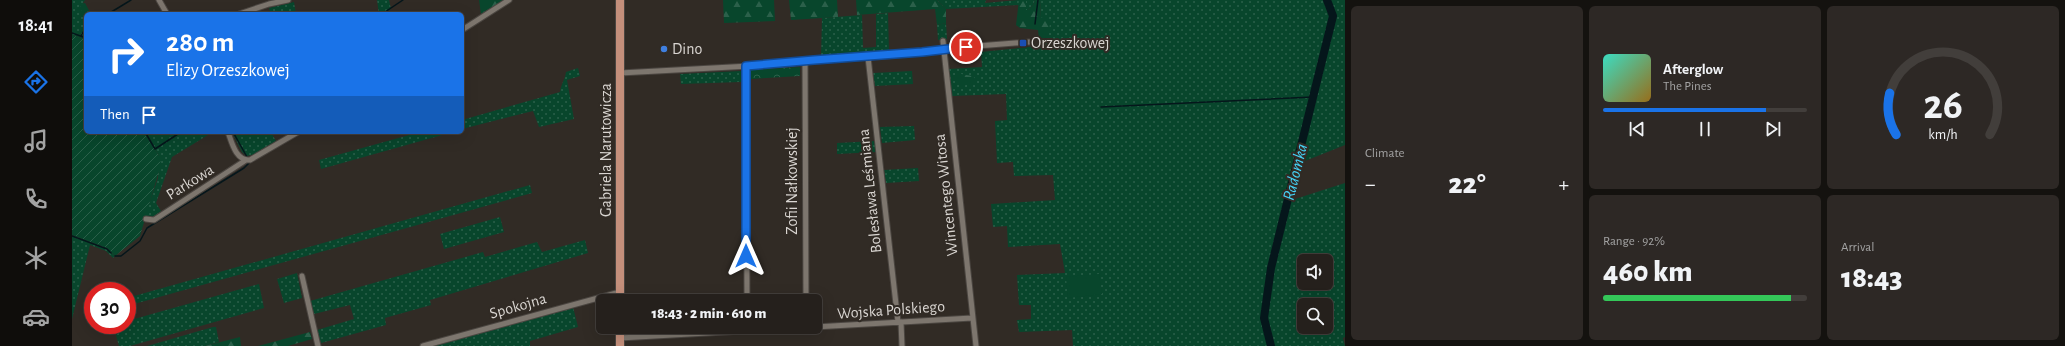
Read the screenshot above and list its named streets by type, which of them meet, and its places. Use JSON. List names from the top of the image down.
{
  "streets": {
    "main road": ["Gabriela Narutowicza"],
    "street": [
      "Zofii Nałkowskiej",
      "Parkowa",
      "Bolesława Leśmiana",
      "Wincentego Witosa",
      "Spokojna",
      "Wojska Polskiego"
    ]
  },
  "crossings": [
    ["Bolesława Leśmiana", "Wojska Polskiego"],
    ["Wincentego Witosa", "Wojska Polskiego"]
  ],
  "water": ["Radomka"],
  "places": {
    "transit": ["Orzeszkowej"],
    "other": ["Dino"]
  },
  "page": {
    "tabs": "18:41",
    "tile": [
      "Climate",
      ["Range · 92%", "460 km"],
      ["Arrival", "18:43"]
    ],
    "turn": ["280 m", "Elizy Orzeszkowej"],
    "song": ["Afterglow", "The Pines"],
    "then": "Then",
    "heat": ["−", "22°", "+"],
    "limit": "30",
    "trip": "18:43 · 2 min · 610 m",
    "gauge": ["26", "km/h"]
  }
}
